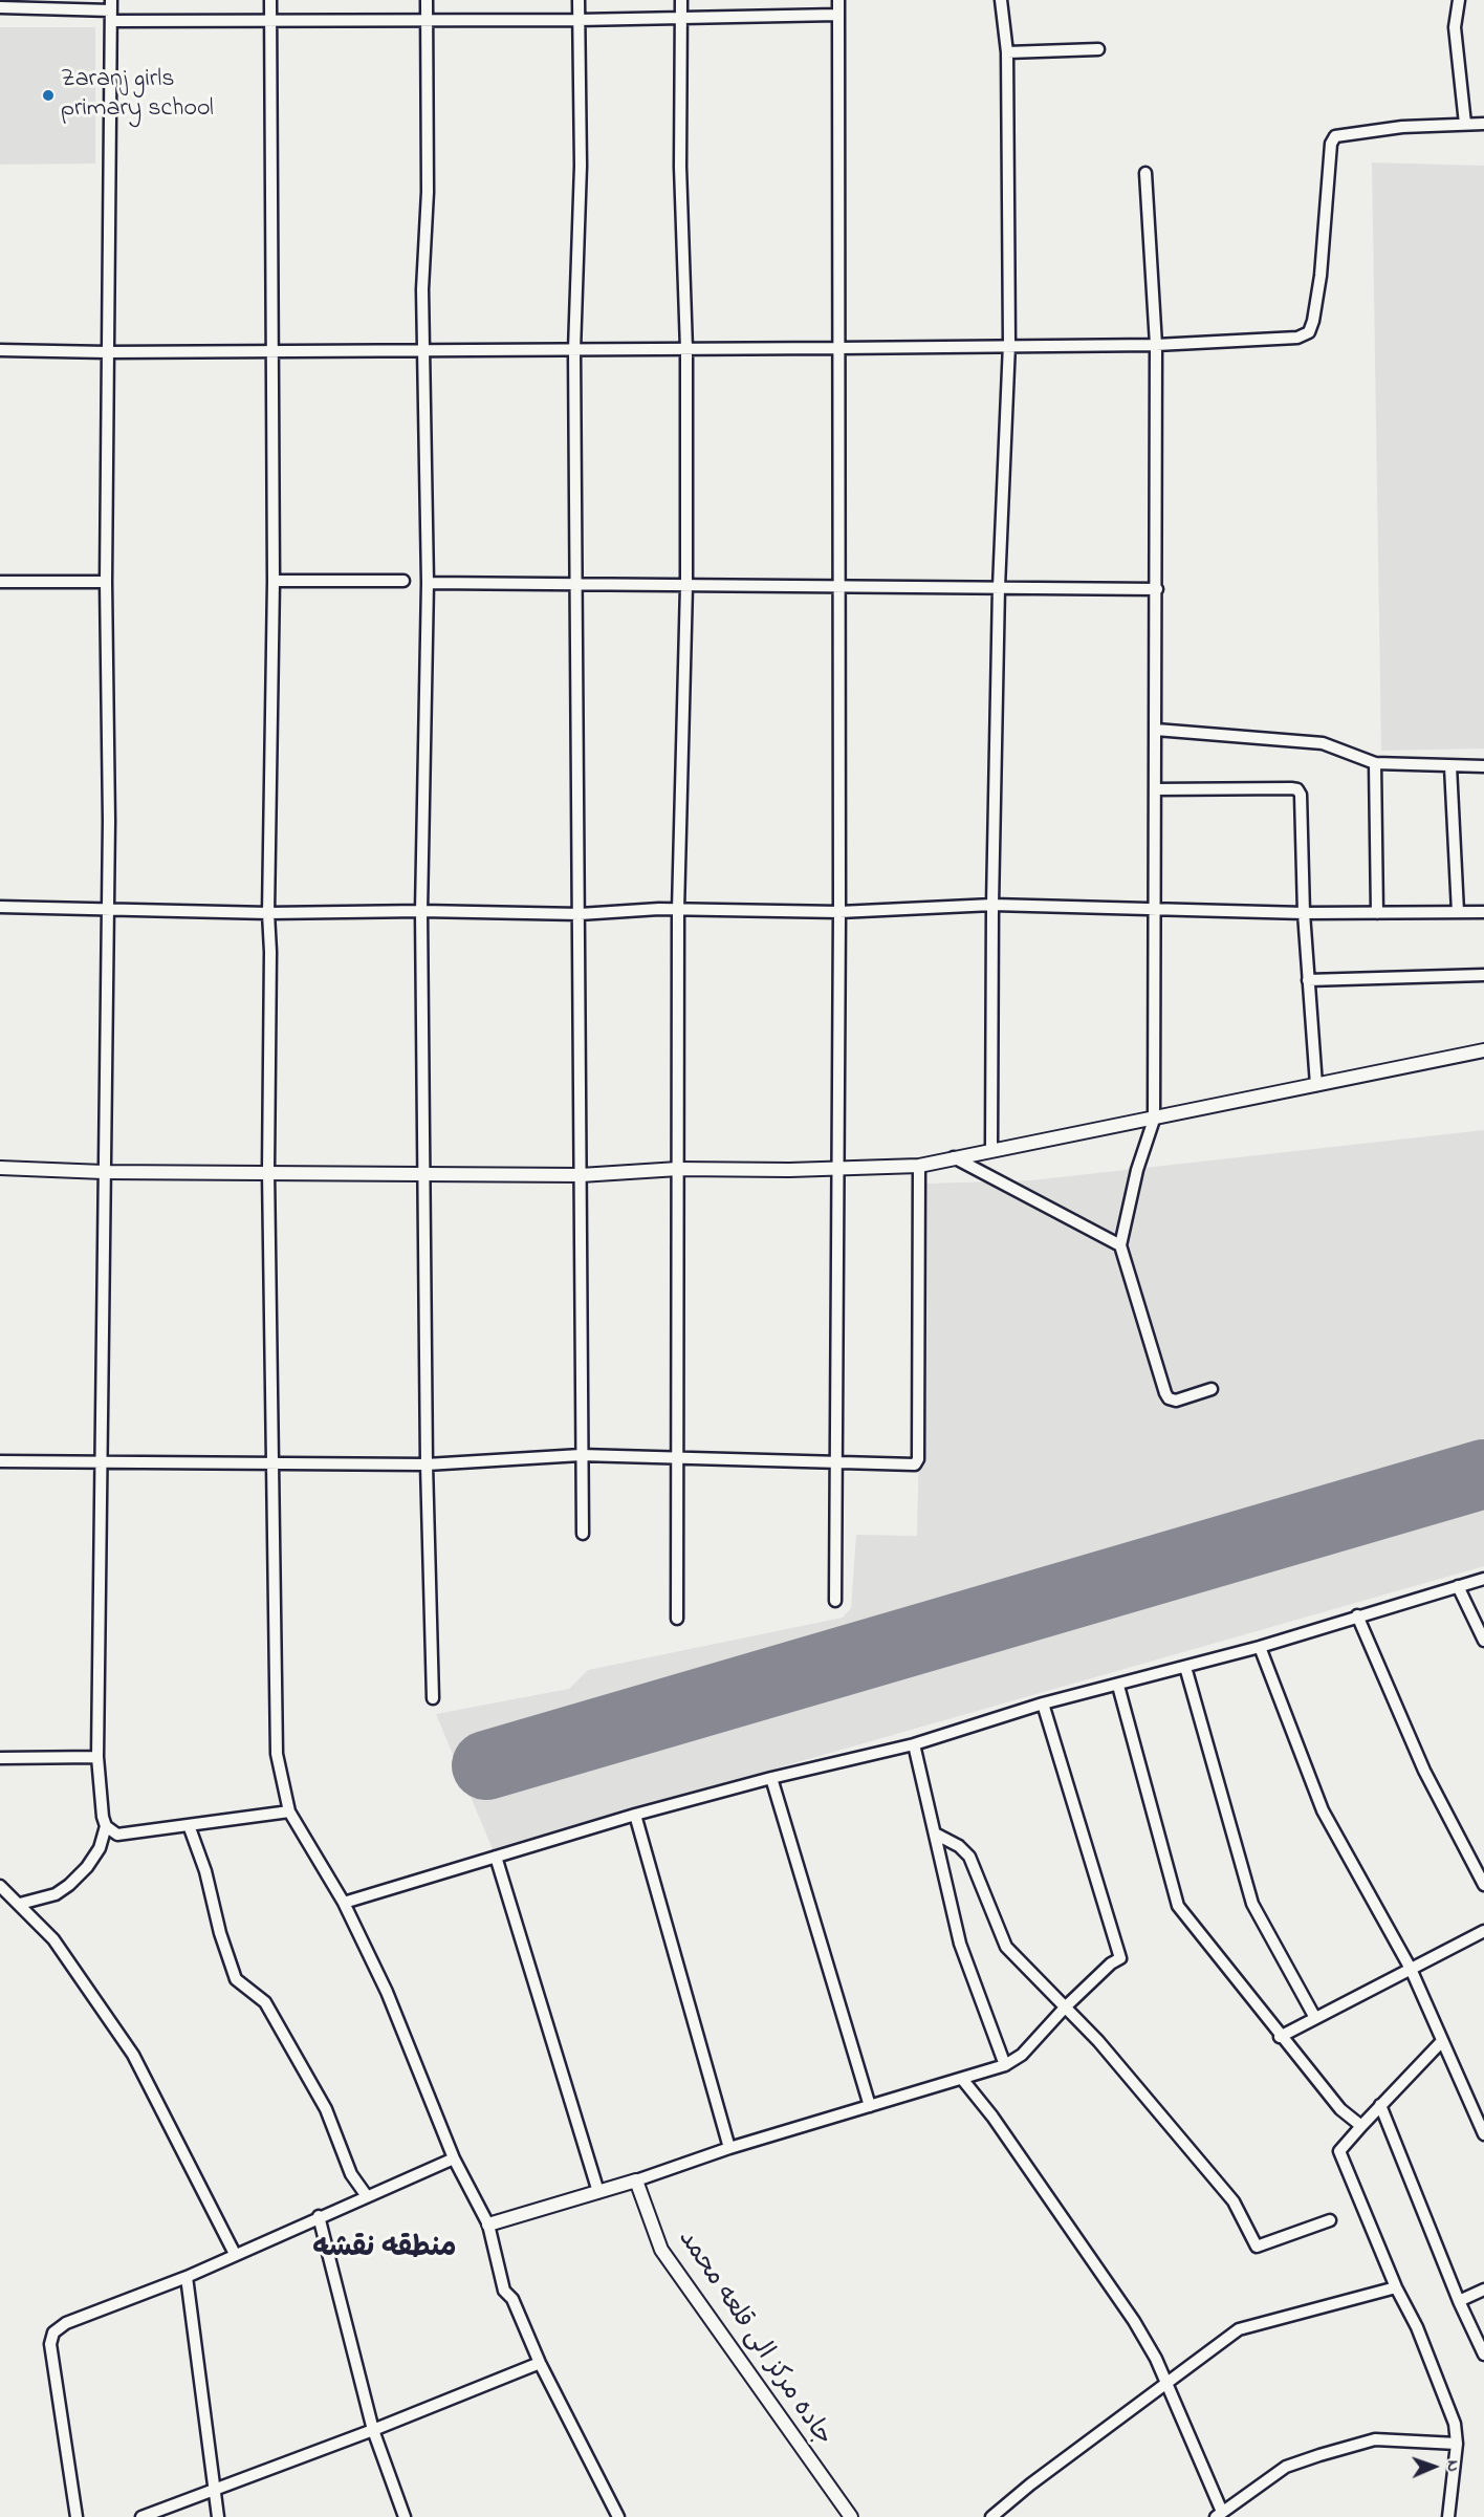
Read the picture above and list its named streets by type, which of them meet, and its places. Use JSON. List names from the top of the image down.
{
  "streets": {
    "street": ["جاده مرکز الی قلعه محمد"]
  },
  "districts": ["منطقه نقشه"],
  "places": ["Zaranj girls primary school"],
  "north": "right"
}
